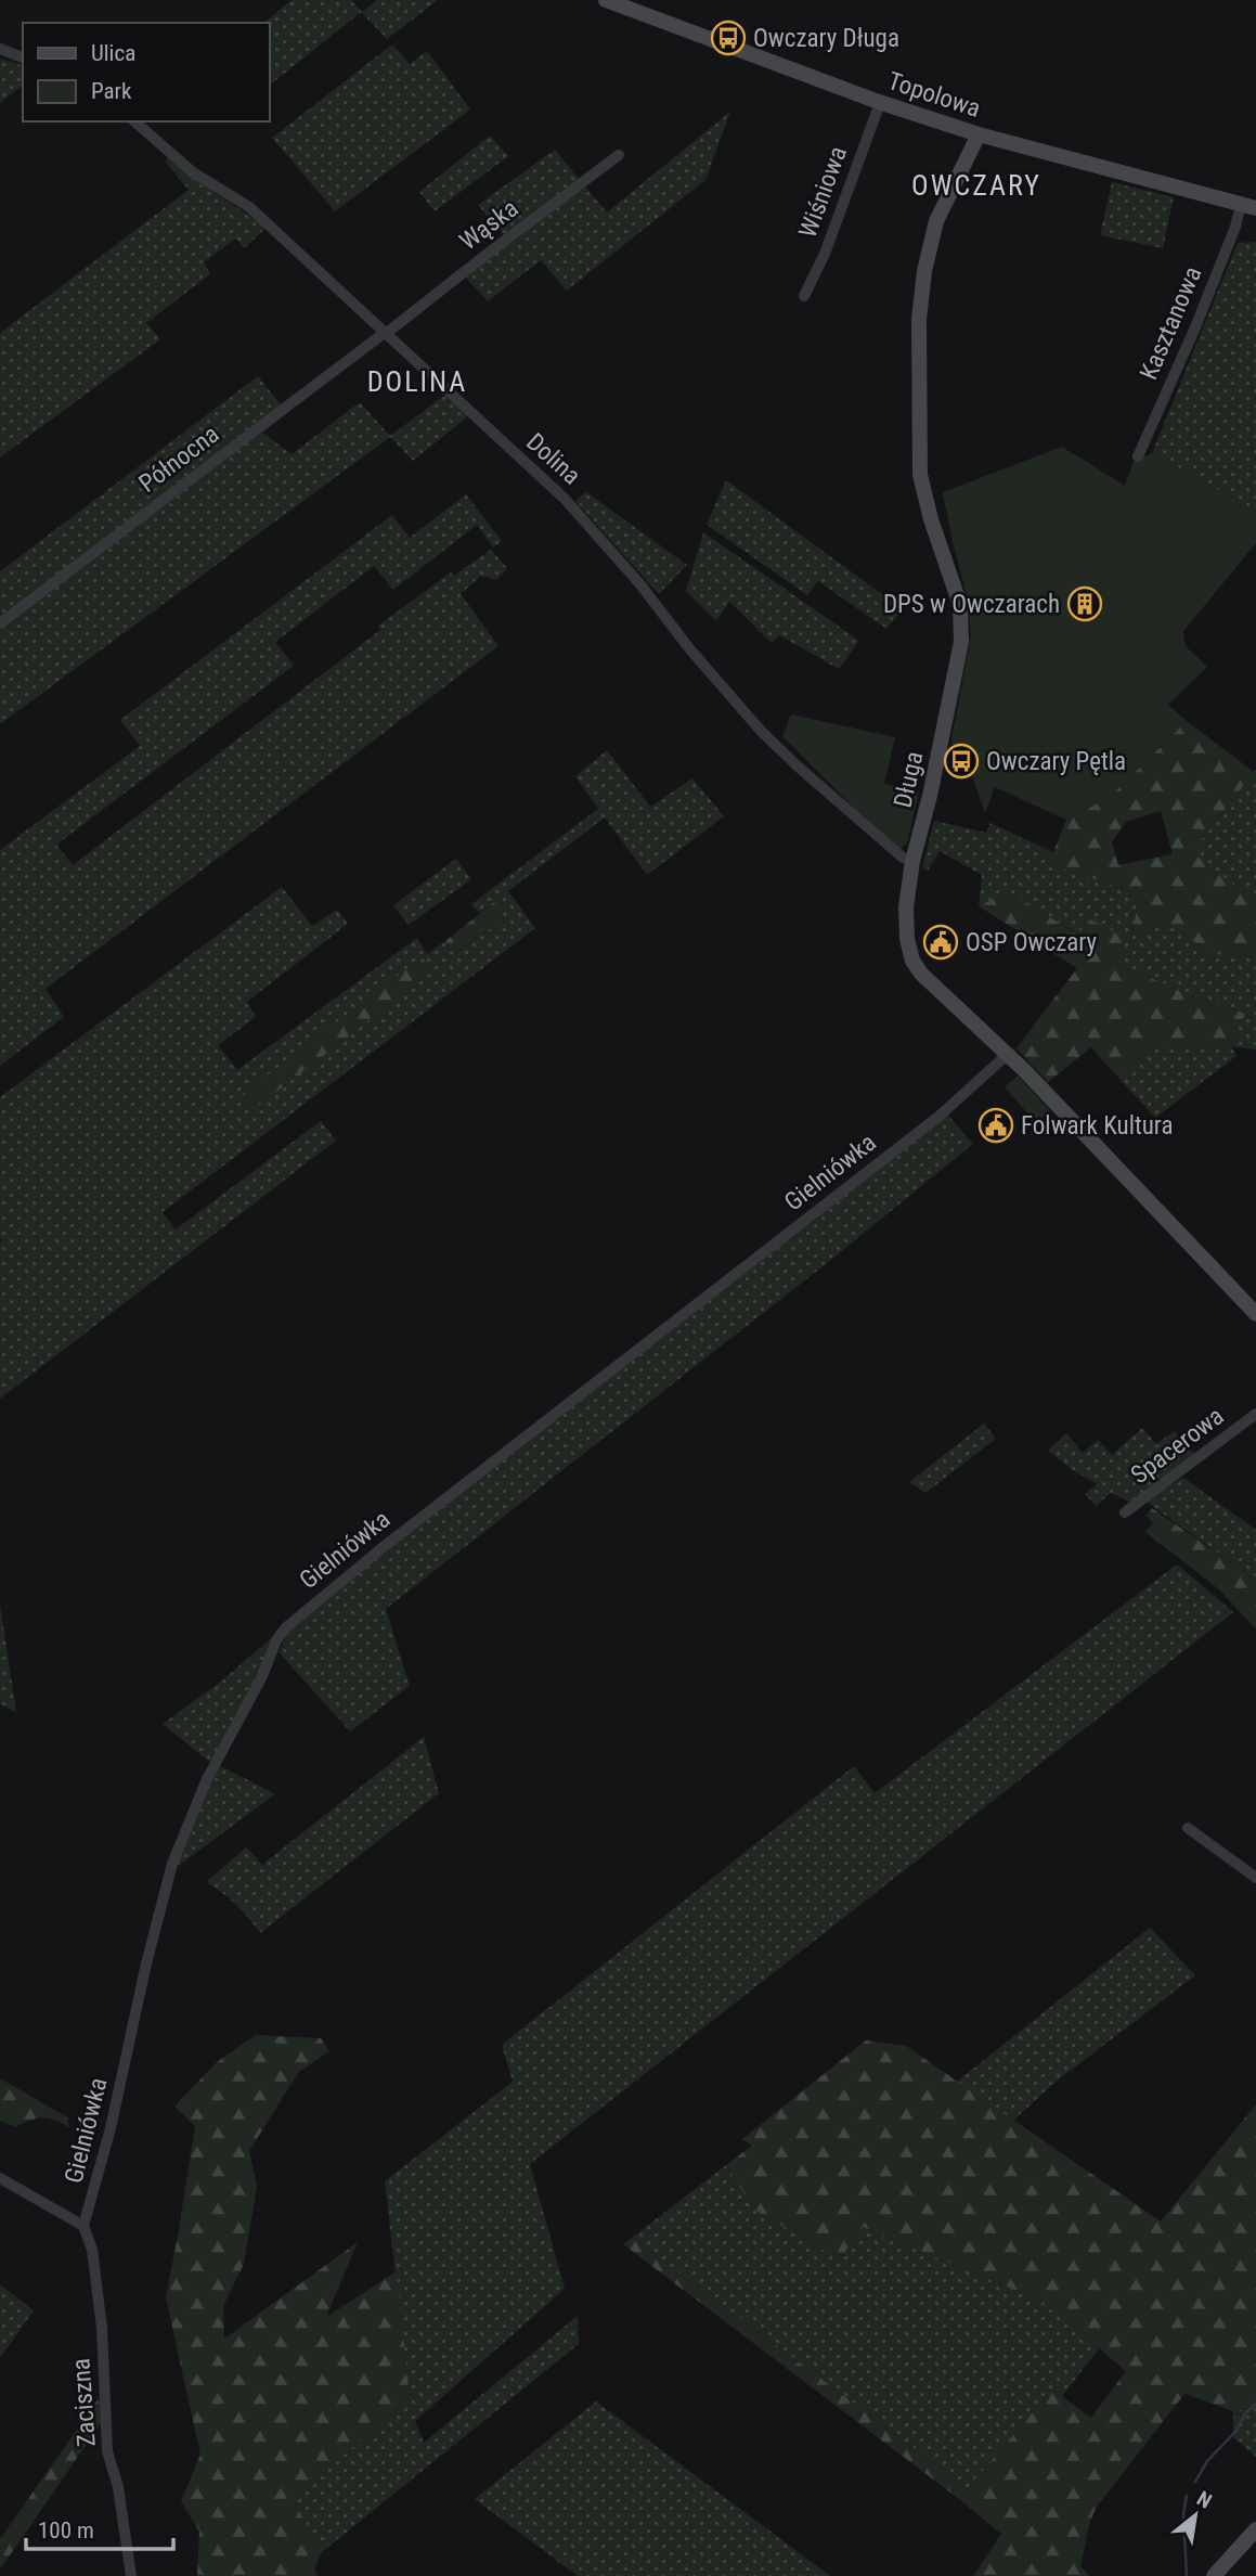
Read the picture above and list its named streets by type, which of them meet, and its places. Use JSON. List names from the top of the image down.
{
  "streets": {
    "street": [
      "Topolowa",
      "Wiśniowa",
      "Wąska",
      "Kasztanowa",
      "Północna",
      "Dolina",
      "Długa",
      "Gielniówka",
      "Spacerowa",
      "Zaciszna"
    ]
  },
  "crossings": [
    ["Topolowa", "Wiśniowa"],
    ["Topolowa", "Kasztanowa"],
    ["Topolowa", "Długa"],
    ["Wąska", "Północna"],
    ["Wąska", "Dolina"],
    ["Północna", "Dolina"],
    ["Dolina", "Długa"],
    ["Długa", "Gielniówka"],
    ["Gielniówka", "Zaciszna"]
  ],
  "districts": ["OWCZARY", "DOLINA"],
  "places": {
    "bus stop": ["Owczary Długa", "Owczary Pętla"],
    "building": ["DPS w Owczarach"],
    "public building": ["OSP Owczary", "Folwark Kultura"]
  },
  "legend": ["Ulica", "Park"],
  "scale_bar": "100 m",
  "north": "top right"
}
